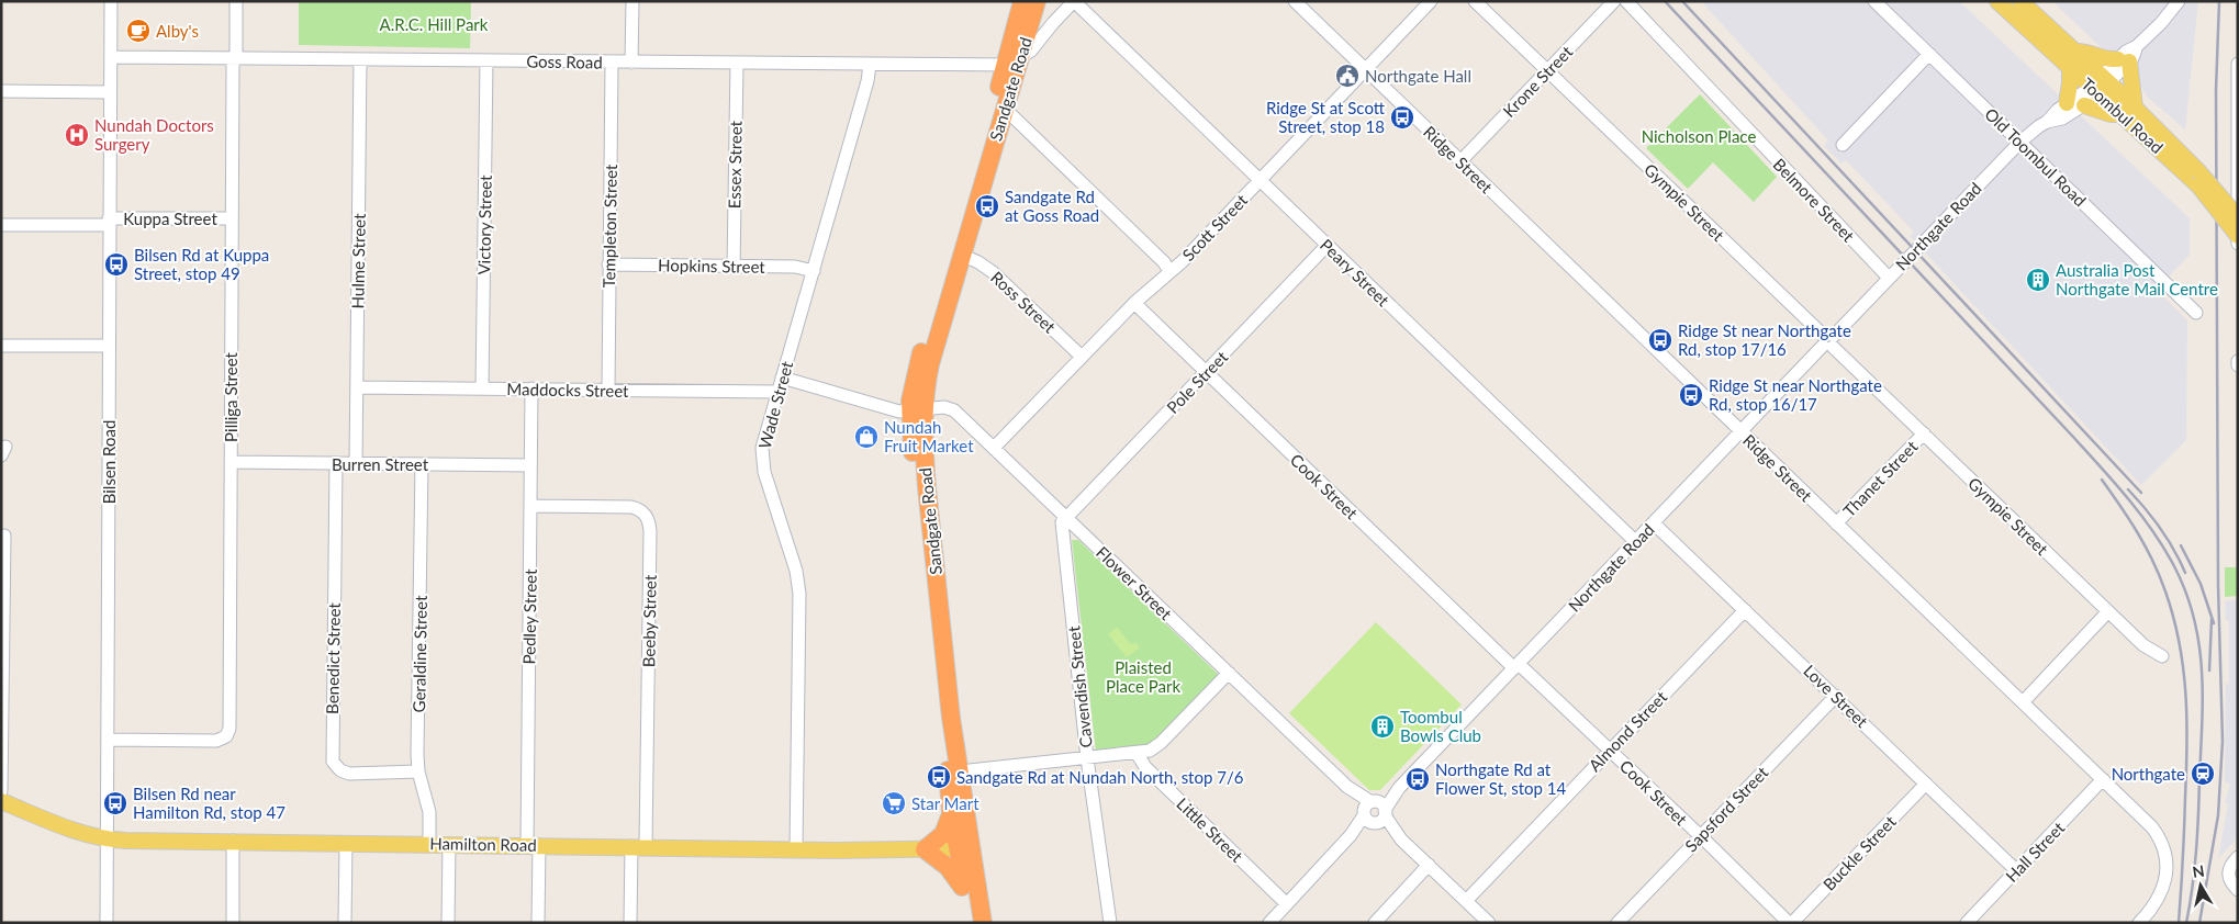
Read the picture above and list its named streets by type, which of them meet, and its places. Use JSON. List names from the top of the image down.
{
  "streets": {
    "highway": ["Sandgate Road"],
    "main road": ["Toombul Road", "Hamilton Road"],
    "street": [
      "Goss Road",
      "Krone Street",
      "Old Toombul Road",
      "Ridge Street",
      "Essex Street",
      "Belmore Street",
      "Gympie Street",
      "Kuppa Street",
      "Victory Street",
      "Templeton Street",
      "Northgate Road",
      "Scott Street",
      "Hulme Street",
      "Hopkins Street",
      "Peary Street",
      "Ross Street",
      "Pole Street",
      "Maddocks Street",
      "Pilliga Street",
      "Wade Street",
      "Bilsen Road",
      "Burren Street",
      "Thanet Street",
      "Cook Street",
      "Flower Street",
      "Pedley Street",
      "Beeby Street",
      "Geraldine Street",
      "Benedict Street",
      "Cavendish Street",
      "Love Street",
      "Almond Street",
      "Sapsford Street",
      "Little Street",
      "Hall Street",
      "Buckle Street"
    ]
  },
  "crossings": [
    ["Goss Road", "Sandgate Road"],
    ["Goss Road", "Essex Street"],
    ["Goss Road", "Victory Street"],
    ["Goss Road", "Templeton Street"],
    ["Goss Road", "Hulme Street"],
    ["Goss Road", "Pilliga Street"],
    ["Goss Road", "Wade Street"],
    ["Goss Road", "Bilsen Road"],
    ["Krone Street", "Ridge Street"],
    ["Krone Street", "Gympie Street"],
    ["Sandgate Road", "Ross Street"],
    ["Sandgate Road", "Flower Street"],
    ["Sandgate Road", "Hamilton Road"],
    ["Toombul Road", "Northgate Road"],
    ["Old Toombul Road", "Northgate Road"],
    ["Ridge Street", "Northgate Road"],
    ["Ridge Street", "Scott Street"],
    ["Ridge Street", "Thanet Street"],
    ["Ridge Street", "Hall Street"],
    ["Essex Street", "Hopkins Street"],
    ["Belmore Street", "Northgate Road"],
    ["Gympie Street", "Northgate Road"],
    ["Gympie Street", "Thanet Street"],
    ["Kuppa Street", "Pilliga Street"],
    ["Kuppa Street", "Bilsen Road"],
    ["Victory Street", "Maddocks Street"],
    ["Templeton Street", "Hopkins Street"],
    ["Templeton Street", "Maddocks Street"],
    ["Northgate Road", "Peary Street"],
    ["Northgate Road", "Cook Street"],
    ["Northgate Road", "Flower Street"],
    ["Northgate Road", "Love Street"],
    ["Northgate Road", "Little Street"],
    ["Scott Street", "Peary Street"],
    ["Scott Street", "Ross Street"],
    ["Scott Street", "Cook Street"],
    ["Scott Street", "Flower Street"],
    ["Hulme Street", "Maddocks Street"],
    ["Hulme Street", "Burren Street"],
    ["Hopkins Street", "Wade Street"],
    ["Peary Street", "Pole Street"],
    ["Pole Street", "Cook Street"],
    ["Pole Street", "Flower Street"],
    ["Pole Street", "Cavendish Street"],
    ["Maddocks Street", "Wade Street"],
    ["Maddocks Street", "Pedley Street"],
    ["Pilliga Street", "Bilsen Road"],
    ["Pilliga Street", "Burren Street"],
    ["Wade Street", "Hamilton Road"],
    ["Bilsen Road", "Hamilton Road"],
    ["Burren Street", "Pedley Street"],
    ["Burren Street", "Geraldine Street"],
    ["Burren Street", "Benedict Street"],
    ["Cook Street", "Almond Street"],
    ["Cook Street", "Sapsford Street"],
    ["Cook Street", "Buckle Street"],
    ["Flower Street", "Cavendish Street"],
    ["Flower Street", "Almond Street"],
    ["Pedley Street", "Beeby Street"],
    ["Pedley Street", "Hamilton Road"],
    ["Beeby Street", "Hamilton Road"],
    ["Geraldine Street", "Benedict Street"],
    ["Geraldine Street", "Hamilton Road"],
    ["Love Street", "Almond Street"],
    ["Love Street", "Sapsford Street"],
    ["Love Street", "Hall Street"],
    ["Love Street", "Buckle Street"]
  ],
  "parks": ["A.R.C. Hill Park", "Nicholson Place", "Plaisted Place Park"],
  "places": {
    "cafe": ["Alby's"],
    "public building": ["Northgate Hall"],
    "bus stop": [
      "Ridge St at Scott Street, stop 18",
      "Sandgate Rd at Goss Road",
      "Bilsen Rd at Kuppa Street, stop 49",
      "Ridge St near Northgate Rd, stop 17/16",
      "Ridge St near Northgate Rd, stop 16/17",
      "Sandgate Rd at Nundah North, stop 7/6",
      "Northgate Rd at Flower St, stop 14",
      "Bilsen Rd near Hamilton Rd, stop 47"
    ],
    "hospital": ["Nundah Doctors Surgery"],
    "building": ["Australia Post Northgate Mail Centre", "Toombul Bowls Club"],
    "shop": ["Nundah Fruit Market"],
    "station": ["Northgate"],
    "supermarket": ["Star Mart"]
  },
  "north": "top"
}
